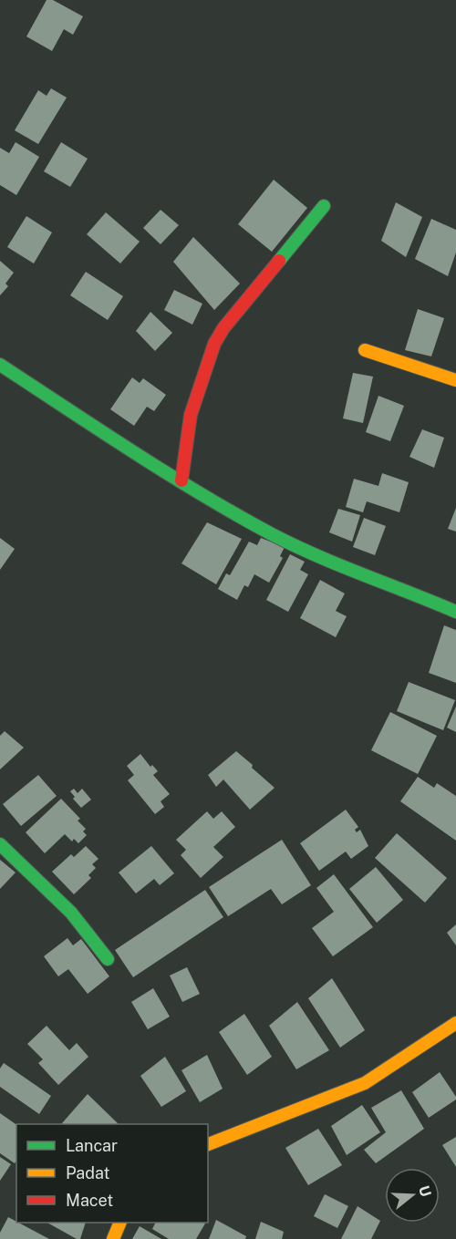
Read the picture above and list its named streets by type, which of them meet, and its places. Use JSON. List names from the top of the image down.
{
  "legend": ["Lancar", "Padat", "Macet"],
  "north": "right"
}
